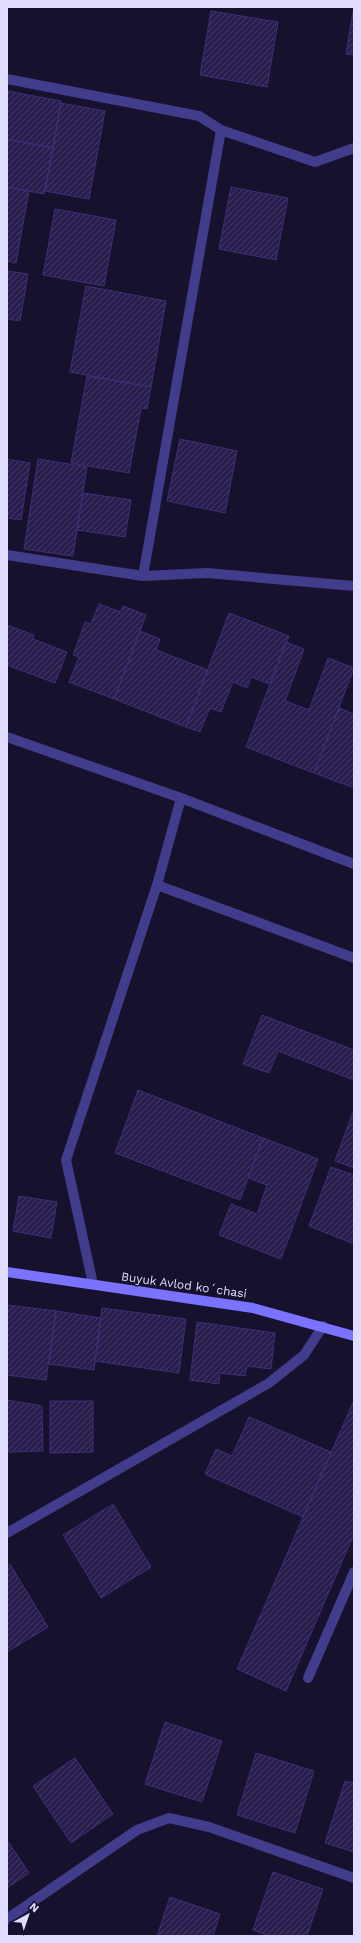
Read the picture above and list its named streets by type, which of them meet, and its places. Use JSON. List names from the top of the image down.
{
  "streets": {
    "street": ["Buyuk Avlod koʻchasi"]
  },
  "north": "top right"
}
